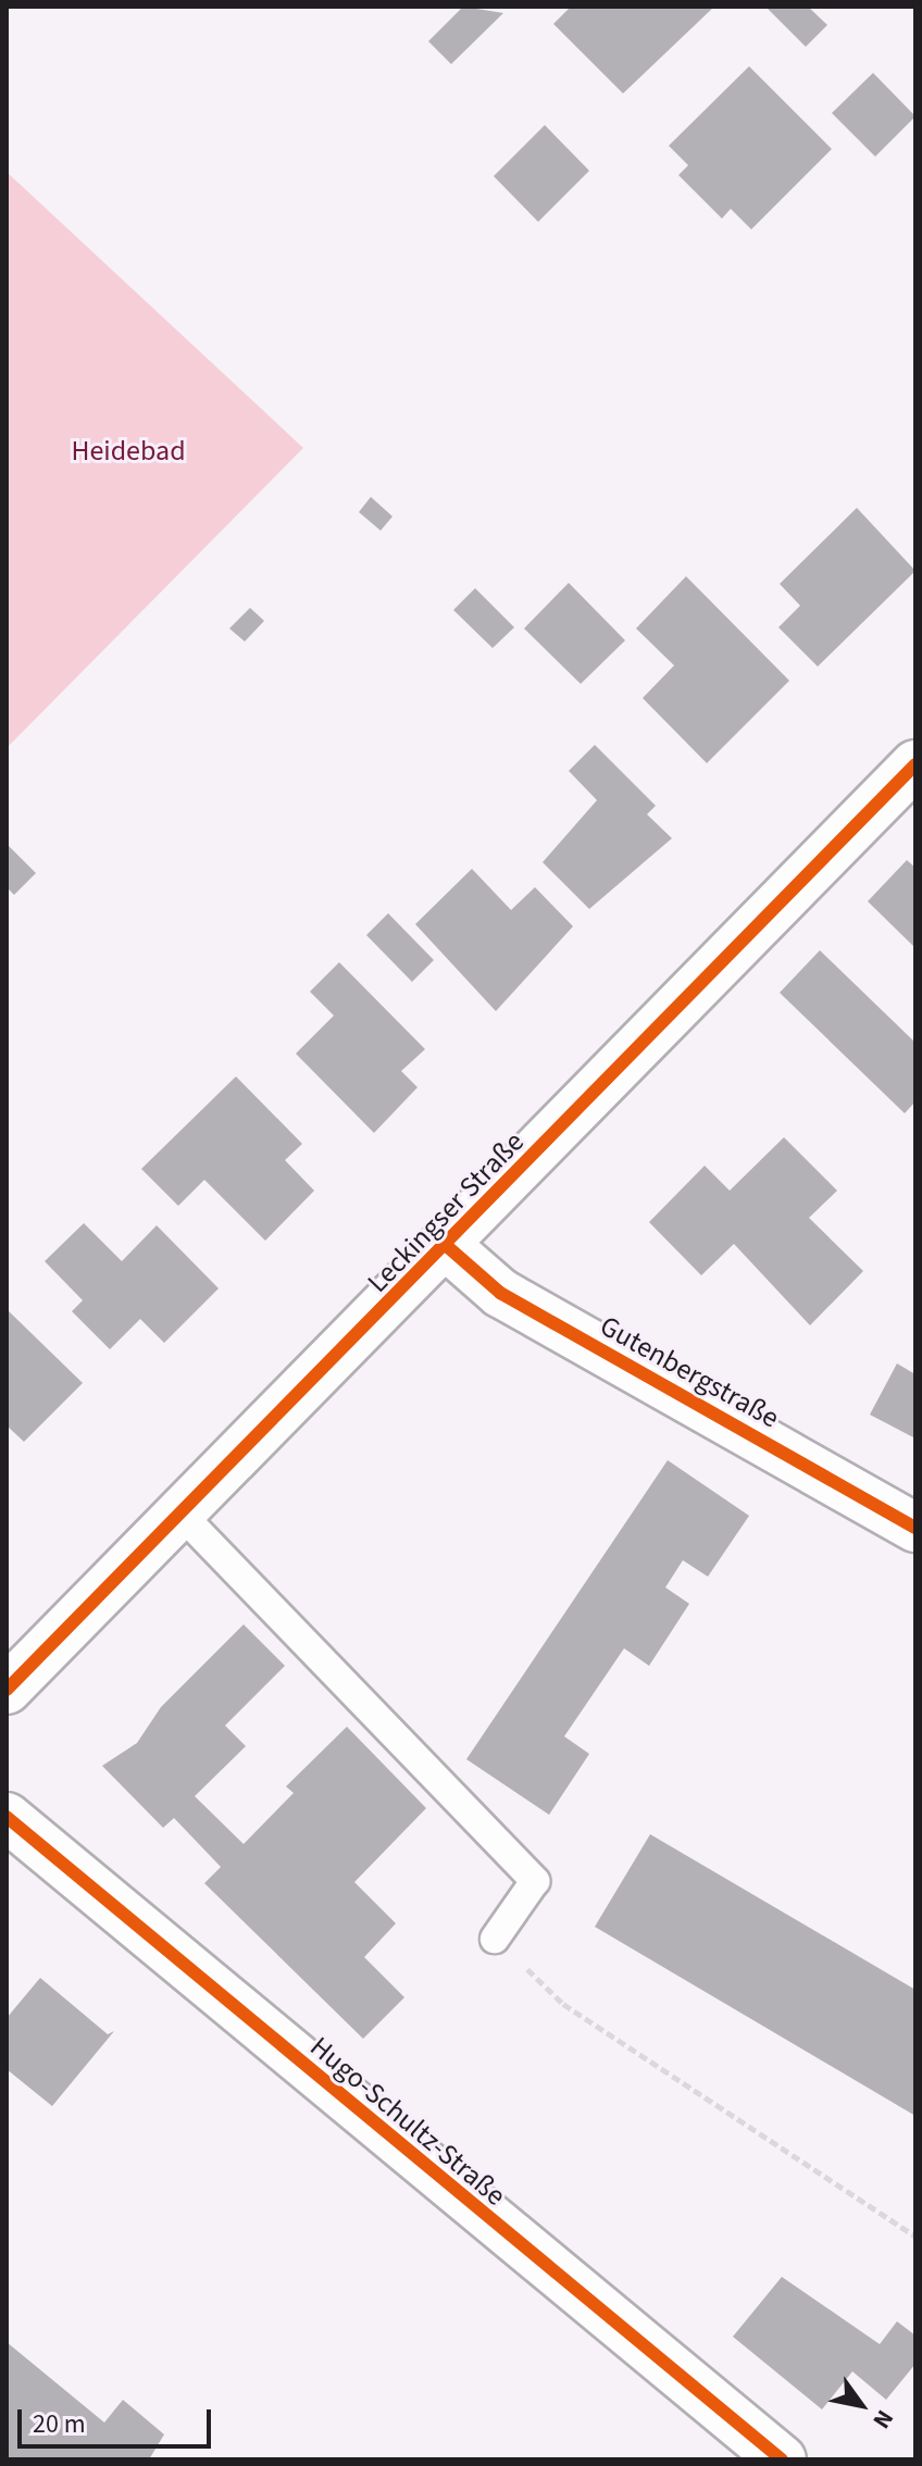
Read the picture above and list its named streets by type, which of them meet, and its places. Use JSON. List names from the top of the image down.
{
  "streets": {
    "street": ["Leckingser Straße", "Gutenbergstraße", "Hugo-Schultz-Straße"]
  },
  "crossings": [
    ["Leckingser Straße", "Gutenbergstraße"]
  ],
  "parks": ["Heidebad"],
  "scale_bar": "20 m",
  "north": "bottom right"
}
